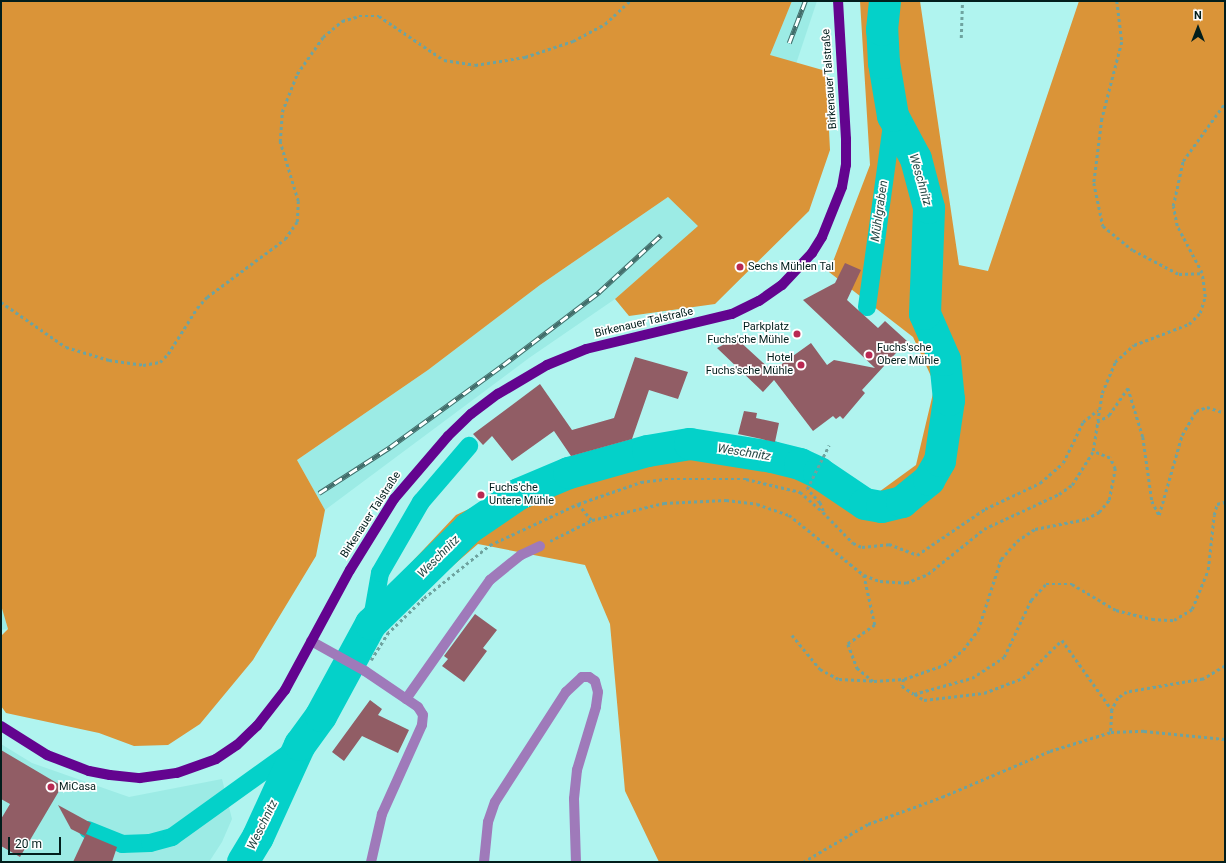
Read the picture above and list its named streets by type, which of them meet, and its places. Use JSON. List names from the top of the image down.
{
  "streets": {
    "main road": ["Birkenauer Talstraße"]
  },
  "water": ["Weschnitz", "Mühlgraben"],
  "places": [
    "Sechs Mühlen Tal",
    "Parkplatz Fuchs'che Mühle",
    "Fuchs'sche Obere Mühle",
    "Hotel Fuchs'sche Mühle",
    "Fuchs'che Untere Mühle",
    "MiCasa"
  ],
  "scale_bar": "20 m",
  "north": "top"
}
